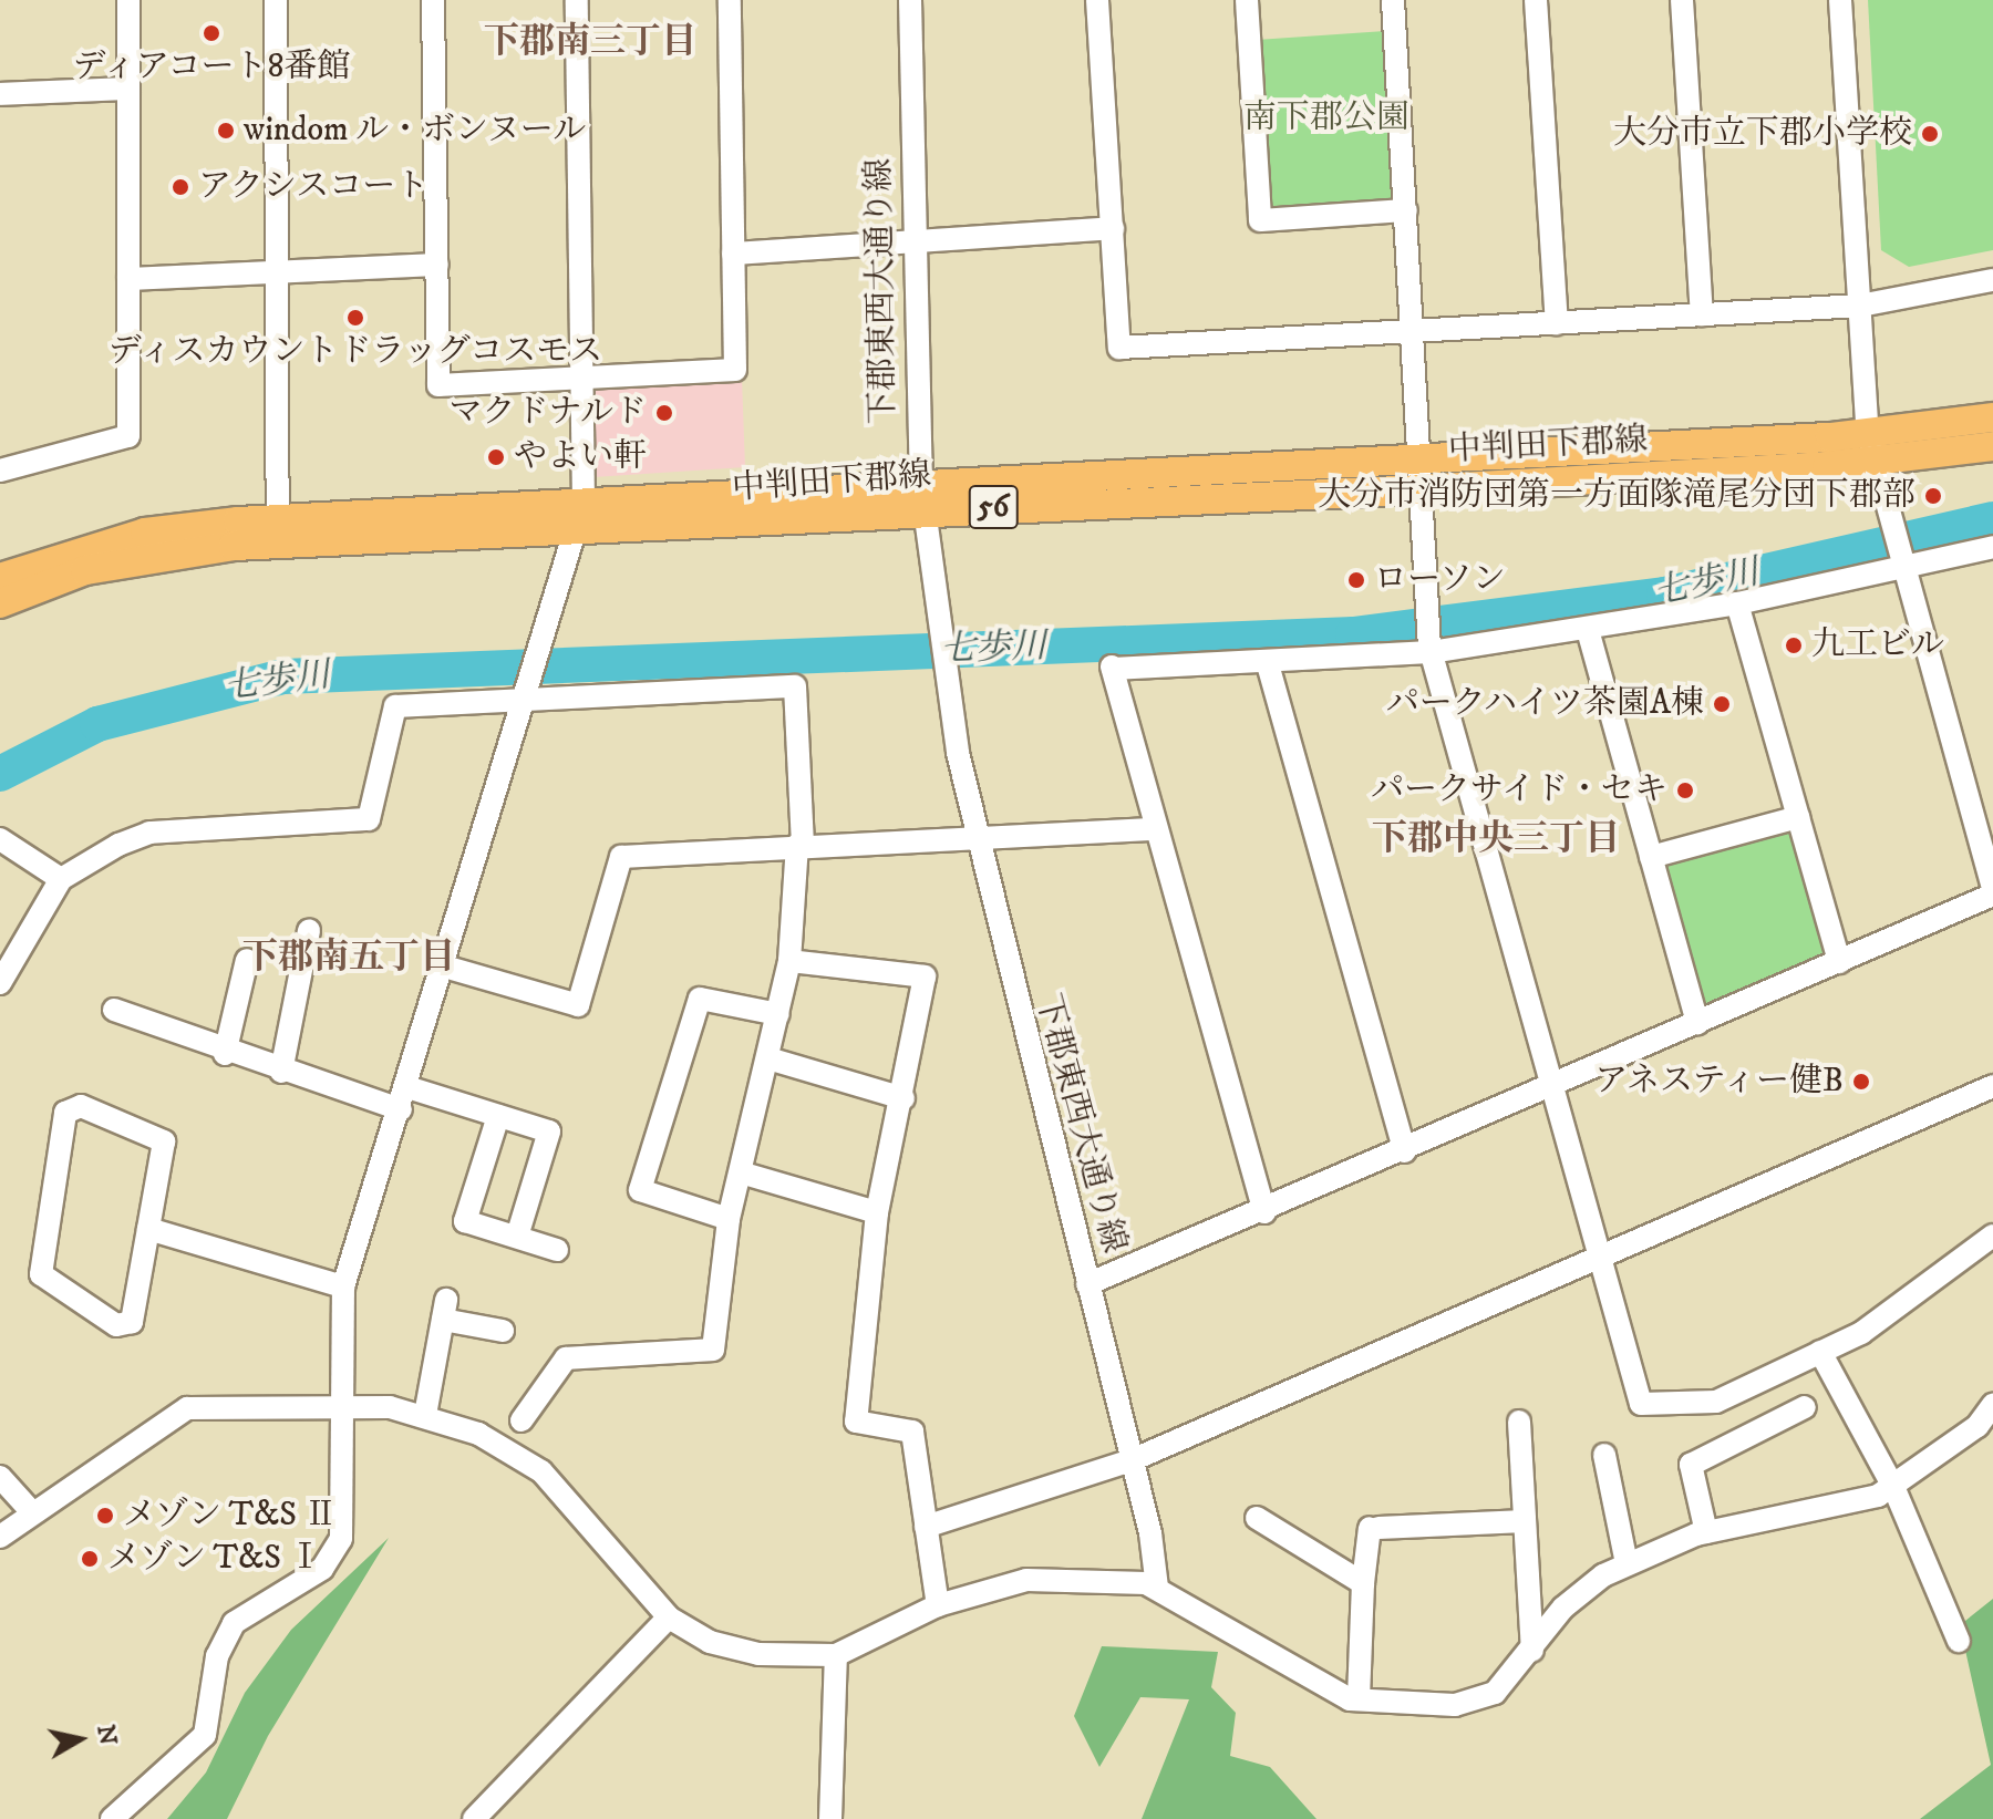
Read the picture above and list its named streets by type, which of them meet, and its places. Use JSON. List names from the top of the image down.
{
  "streets": {
    "main road": ["中判田下郡線", "56"],
    "street": ["下郡東西大通り線"]
  },
  "crossings": [
    ["下郡東西大通り線", "中判田下郡線"]
  ],
  "districts": ["下郡南三丁目", "下郡中央三丁目", "下郡南五丁目"],
  "water": ["七歩川"],
  "parks": ["南下郡公園"],
  "places": [
    "ディアコート8番館",
    "windom ル・ボンヌール",
    "大分市立下郡小学校",
    "アクシスコート",
    "ディスカウントドラッグコスモス",
    "マクドナルド",
    "やよい軒",
    "大分市消防団第一方面隊滝尾分団下郡部",
    "ローソン",
    "九工ビル",
    "パークハイツ茶園A棟",
    "パークサイド・セキ",
    "アネスティー健B",
    "メゾン T&S Ⅱ",
    "メゾン T&S Ⅰ"
  ],
  "north": "right"
}
